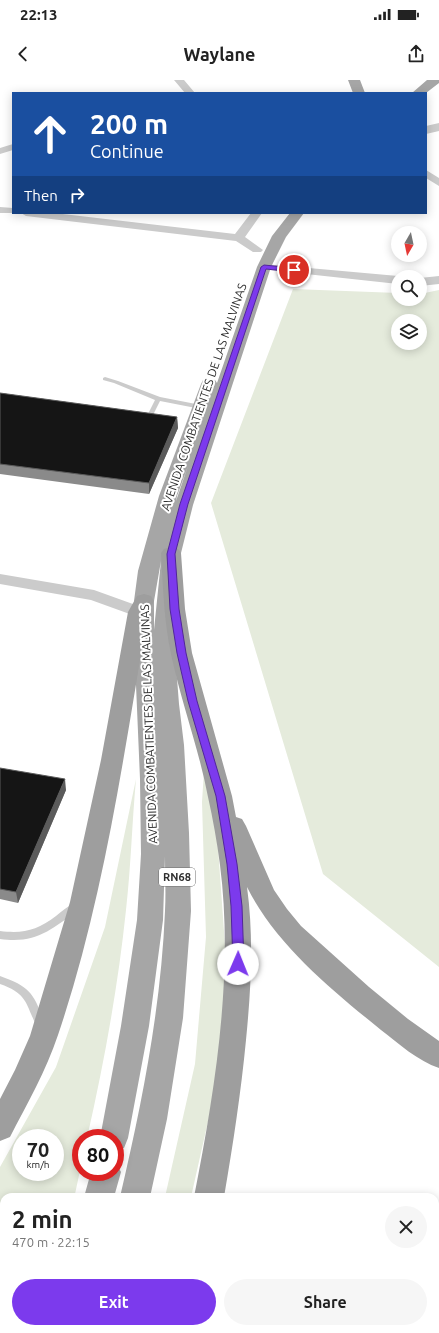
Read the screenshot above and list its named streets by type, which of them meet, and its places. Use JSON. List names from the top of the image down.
{
  "streets": {
    "highway": ["RN68"],
    "main road": ["AVENIDA COMBATIENTES DE LAS MALVINAS"]
  },
  "crossings": [
    ["AVENIDA COMBATIENTES DE LAS MALVINAS", "RN68"]
  ],
  "north": "bottom",
  "page": {
    "status": "22:13",
    "header": "Waylane",
    "turn": ["200 m", "Continue"],
    "then": "Then",
    "speed": "70 km/h",
    "limit": "80",
    "heading": ["2 min", "470 m · 22:15"],
    "buttons": ["Exit", "Share"]
  }
}
